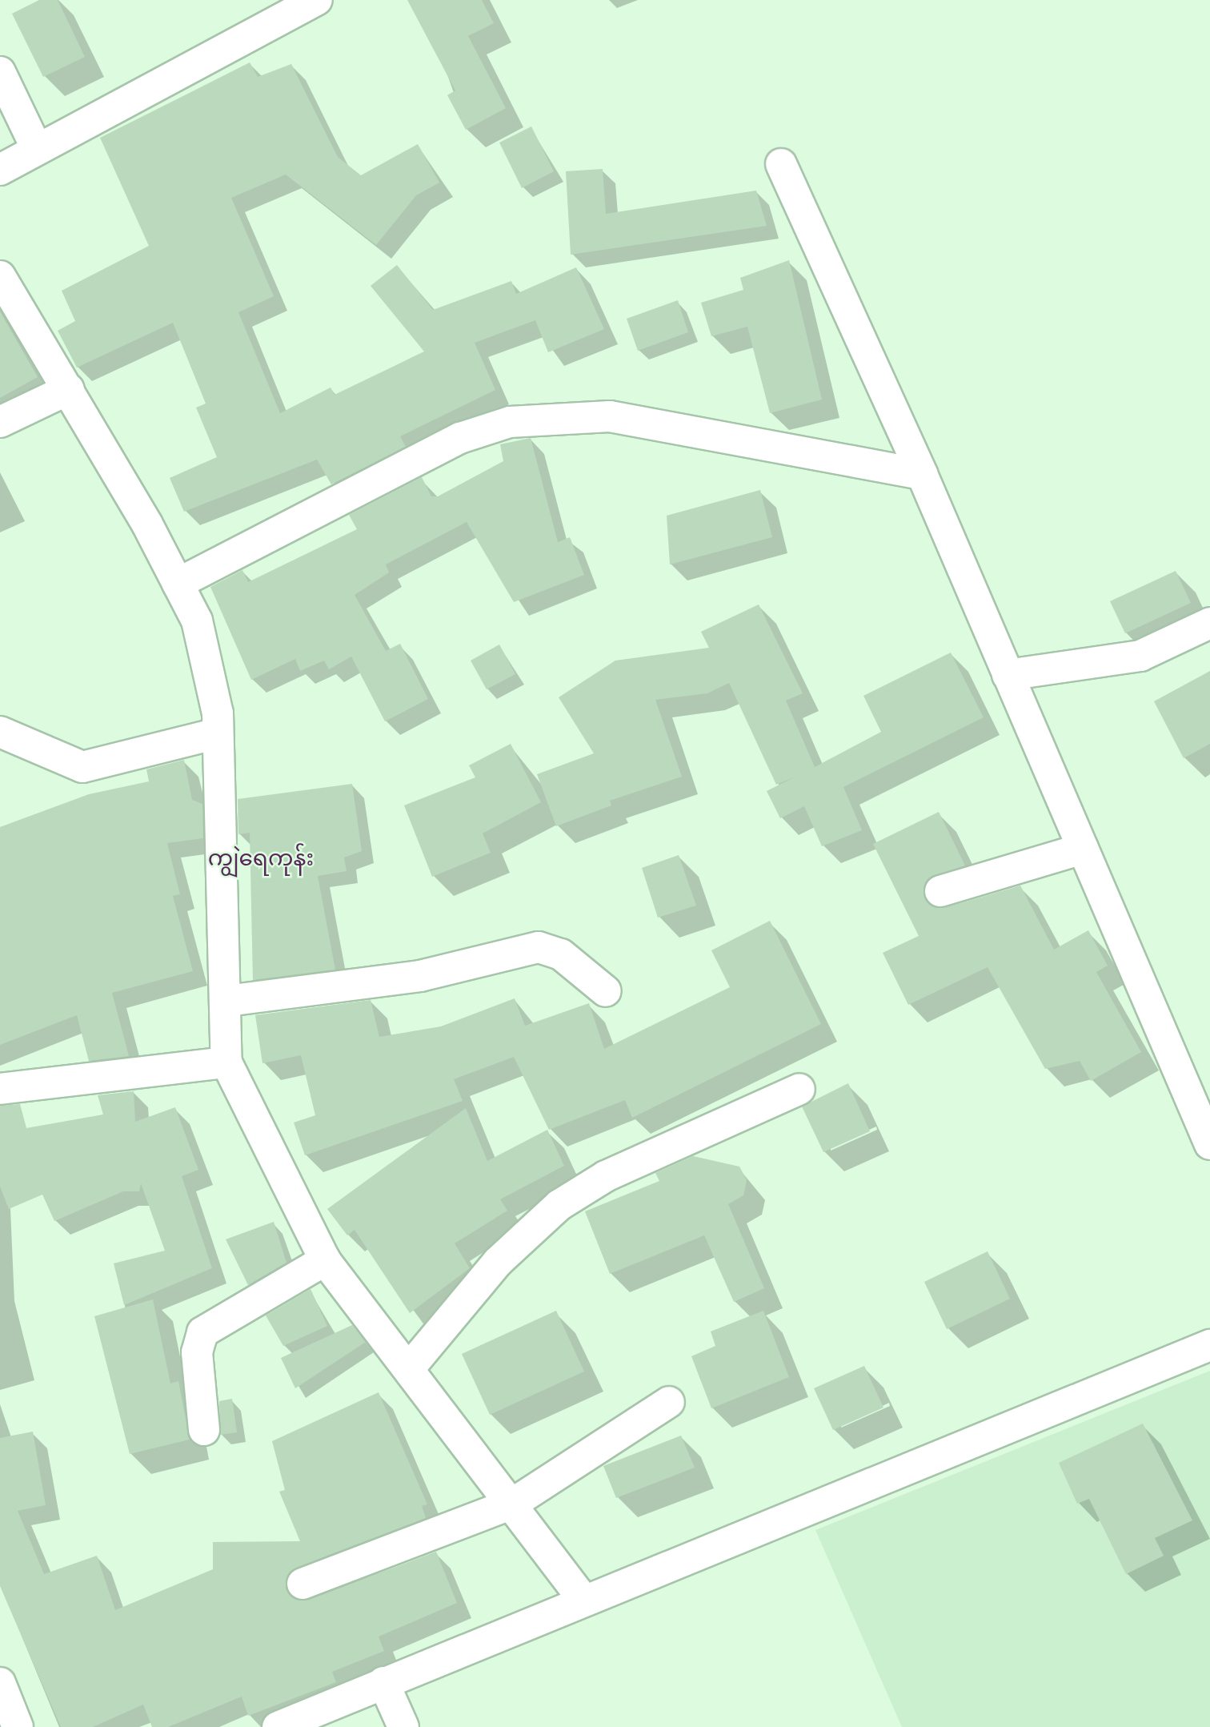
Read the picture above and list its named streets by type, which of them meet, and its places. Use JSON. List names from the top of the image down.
{
  "districts": ["ကျွဲရေကုန်း"]
}
